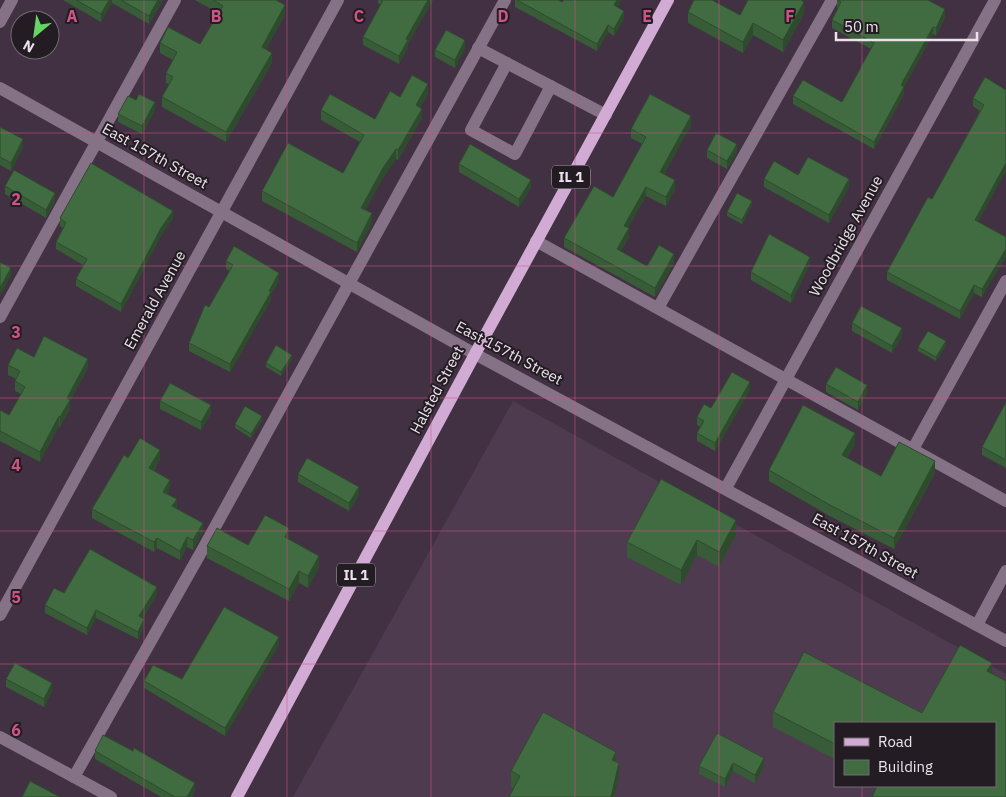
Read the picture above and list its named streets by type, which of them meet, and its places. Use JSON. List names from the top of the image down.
{
  "streets": {
    "main road": ["IL 1", "Halsted Street"],
    "street": ["East 157th Street", "Woodbridge Avenue", "Emerald Avenue"]
  },
  "crossings": [
    ["East 157th Street", "Woodbridge Avenue"],
    ["East 157th Street", "Emerald Avenue"],
    ["East 157th Street", "Halsted Street"]
  ],
  "legend": ["Road", "Building"],
  "scale_bar": "50 m",
  "north": "bottom left",
  "grid": {
    "columns": [
      "A",
      "B",
      "C",
      "D",
      "E",
      "F"
    ],
    "rows": [
      "2",
      "3",
      "4",
      "5",
      "6"
    ]
  }
}
